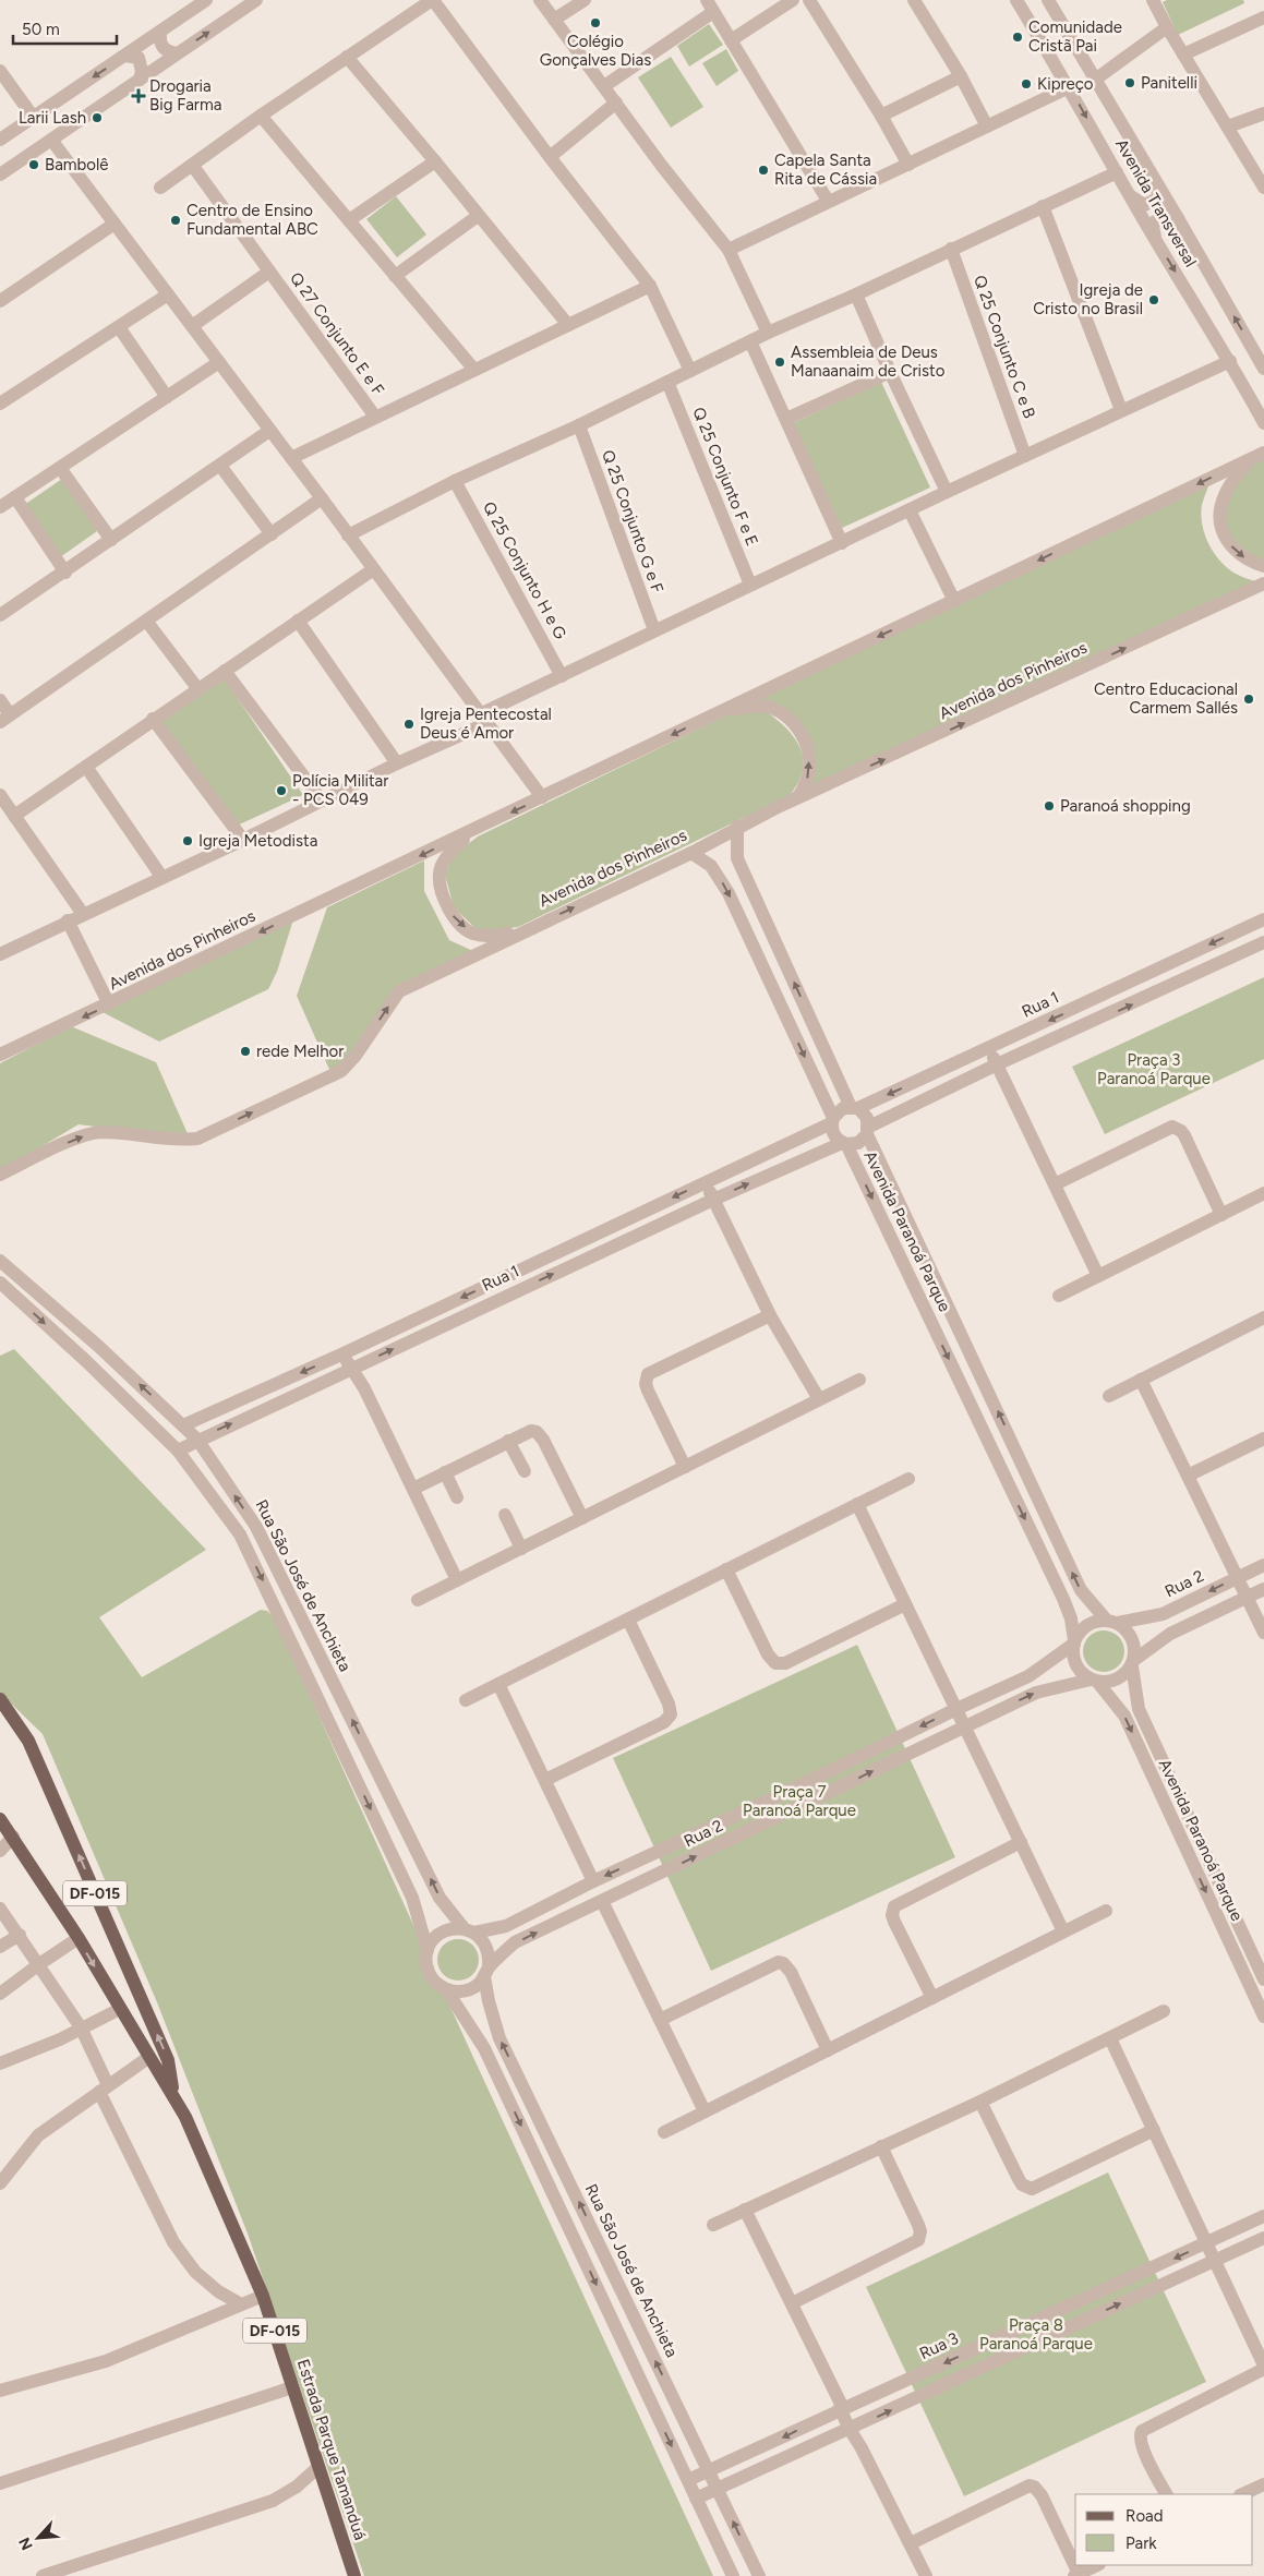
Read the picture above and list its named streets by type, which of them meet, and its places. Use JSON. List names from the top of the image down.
{
  "streets": {
    "main road": ["DF-015", "Estrada Parque Tamanduá"],
    "street": [
      "Avenida Transversal",
      "Q 27 Conjunto E e F",
      "Q 25 Conjunto C e B",
      "Q 25 Conjunto F e E",
      "Q 25 Conjunto G e F",
      "Q 25 Conjunto H e G",
      "Avenida dos Pinheiros",
      "Rua 1",
      "Avenida Paranoá Parque",
      "Rua 2",
      "Rua São José de Anchieta",
      "Rua 3"
    ]
  },
  "crossings": [
    ["Avenida dos Pinheiros", "Avenida Paranoá Parque"],
    ["Rua 1", "Avenida Paranoá Parque"],
    ["Rua 1", "Rua São José de Anchieta"],
    ["Avenida Paranoá Parque", "Rua 2"],
    ["Rua 2", "Rua São José de Anchieta"],
    ["Rua São José de Anchieta", "Rua 3"]
  ],
  "parks": ["Praça 3 Paranoá Parque", "Praça 7 Paranoá Parque", "Praça 8 Paranoá Parque"],
  "places": {
    "other": [
      "Colégio Gonçalves Dias",
      "Comunidade Cristã Pai",
      "Panitelli",
      "Kipreço",
      "Larii Lash",
      "Bambolê",
      "Capela Santa Rita de Cássia",
      "Centro de Ensino Fundamental ABC",
      "Igreja de Cristo no Brasil",
      "Assembleia de Deus Manaanaim de Cristo",
      "Centro Educacional Carmem Sallés",
      "Igreja Pentecostal Deus é Amor",
      "Polícia Militar - PCS 049",
      "Paranoá shopping",
      "Igreja Metodista",
      "rede Melhor"
    ],
    "health": ["Drogaria Big Farma"]
  },
  "legend": ["Road", "Park"],
  "scale_bar": "50 m",
  "north": "bottom left"
}
